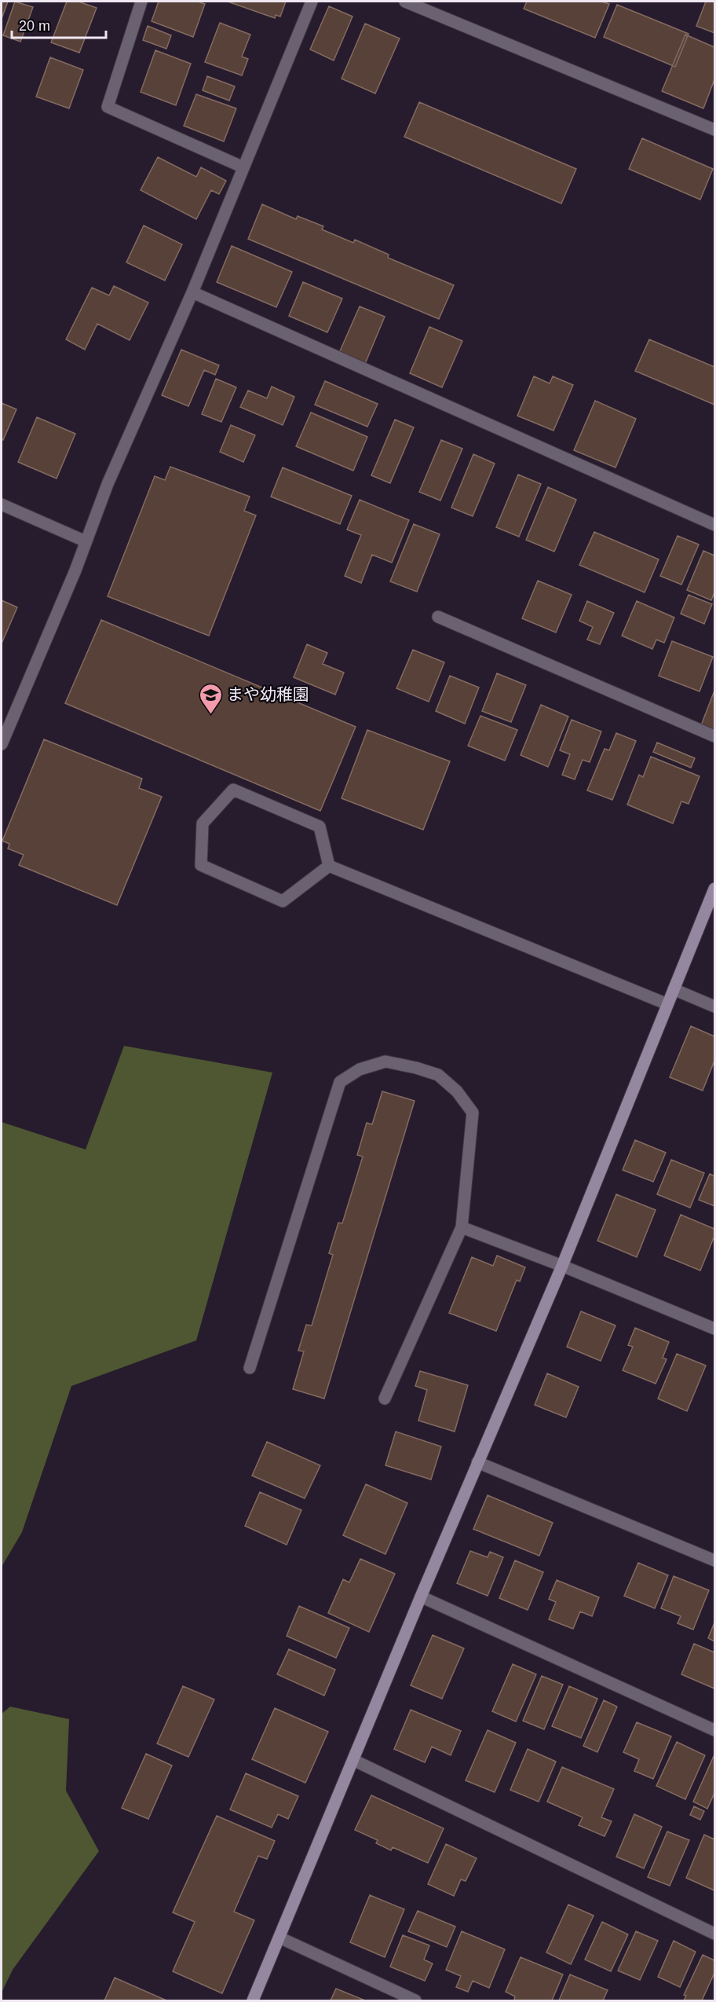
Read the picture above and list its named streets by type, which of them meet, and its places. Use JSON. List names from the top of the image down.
{
  "places": {
    "school or university": ["まや幼稚園"]
  },
  "scale_bar": "20 m"
}
